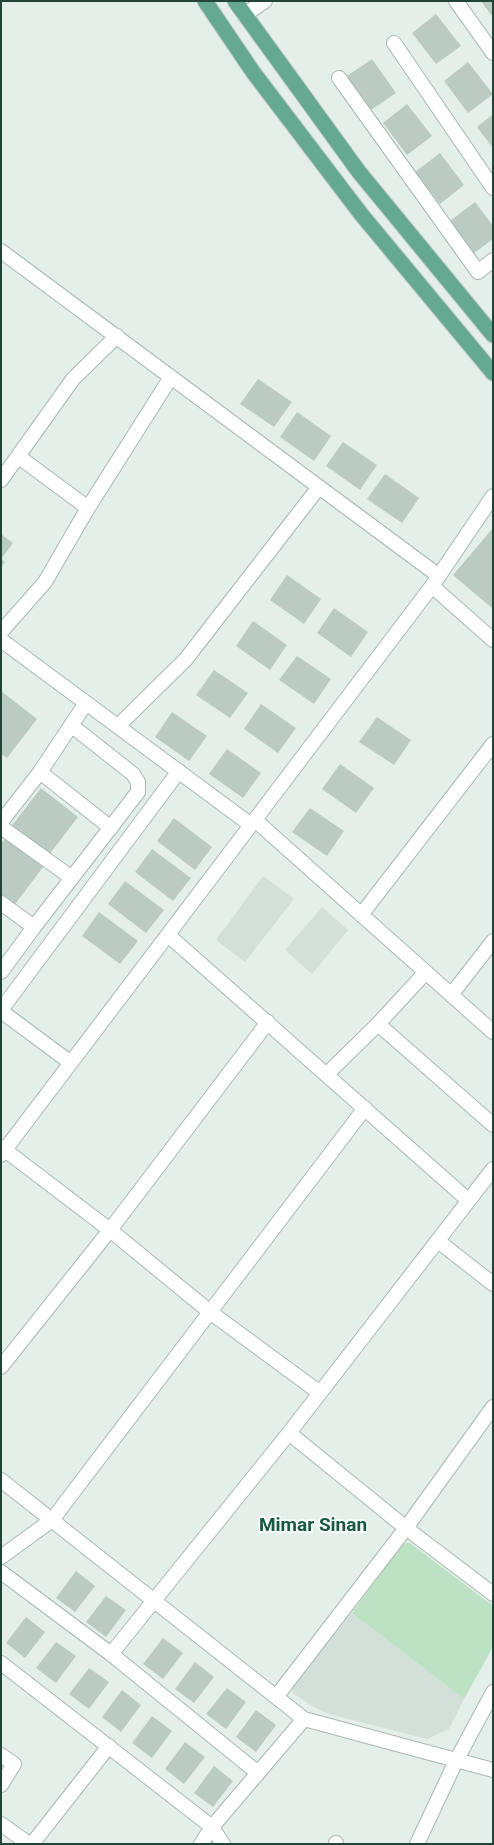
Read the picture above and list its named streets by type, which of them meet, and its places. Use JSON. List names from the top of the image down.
{
  "districts": ["Mimar Sinan"]
}
